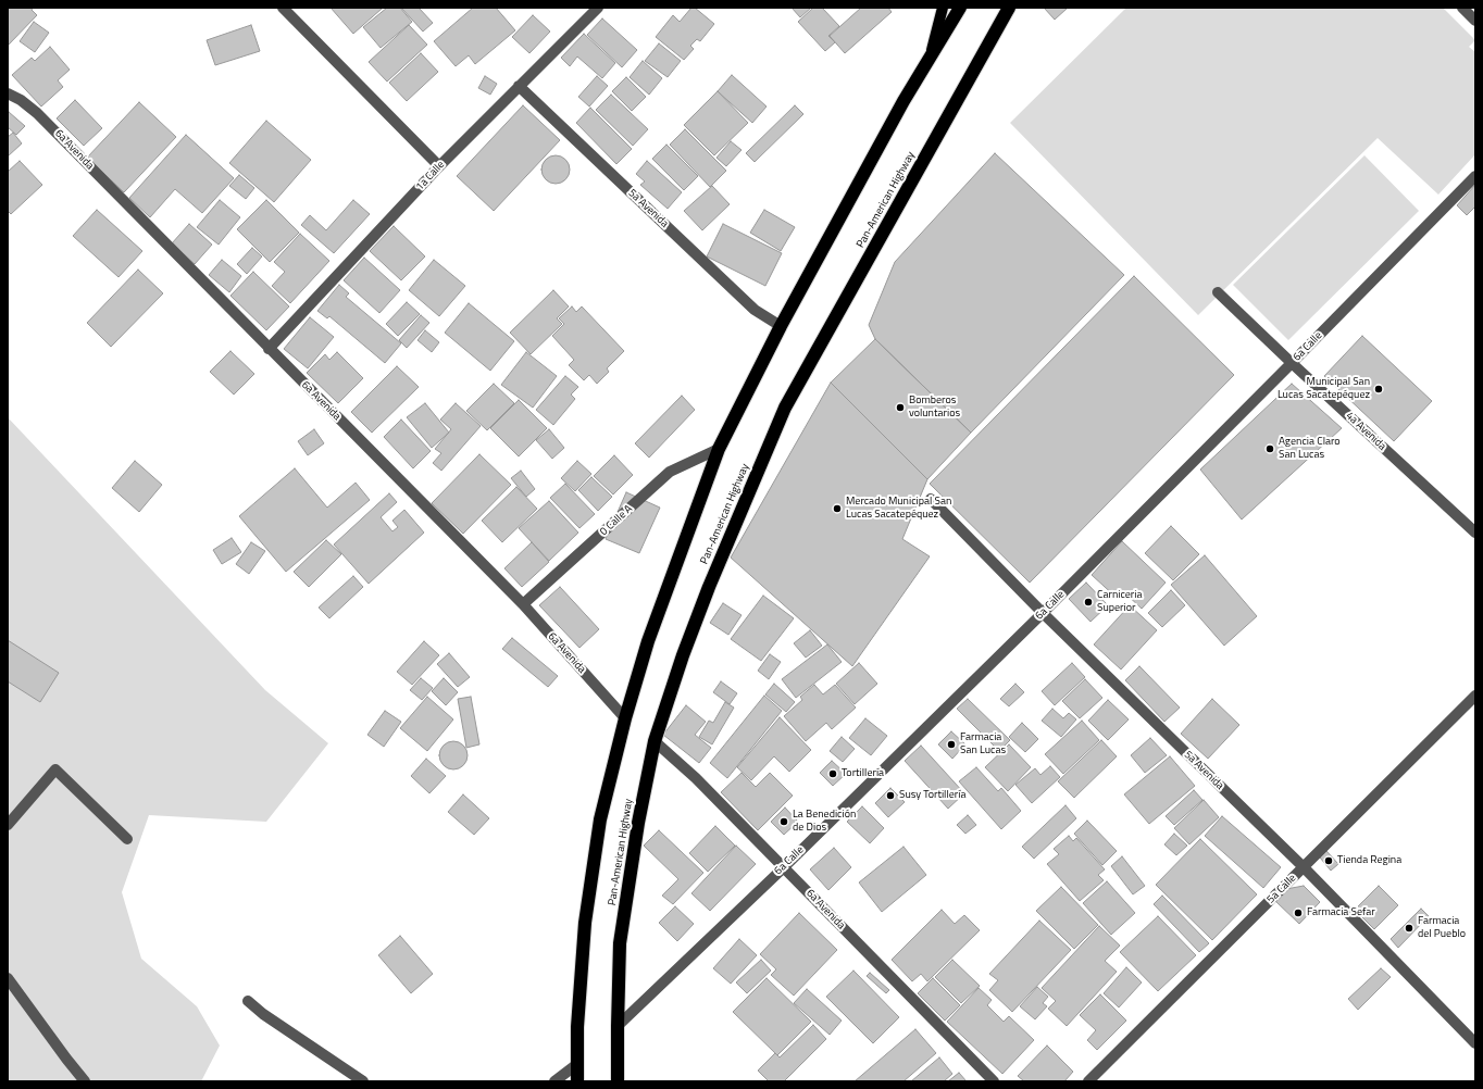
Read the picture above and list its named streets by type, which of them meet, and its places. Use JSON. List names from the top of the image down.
{
  "streets": {
    "highway": ["Pan-American Highway"],
    "street": [
      "6a Avenida",
      "1a Calle",
      "5a Avenida",
      "6a Calle",
      "4a Avenida",
      "0 Calle A",
      "5a Calle"
    ]
  },
  "crossings": [
    ["6a Avenida", "1a Calle"],
    ["6a Avenida", "Pan-American Highway"],
    ["6a Avenida", "6a Calle"],
    ["6a Avenida", "0 Calle A"],
    ["1a Calle", "5a Avenida"],
    ["Pan-American Highway", "6a Calle"],
    ["5a Avenida", "6a Calle"],
    ["5a Avenida", "5a Calle"],
    ["6a Calle", "4a Avenida"]
  ],
  "places": [
    "Municipal San Lucas Sacatepéquez",
    "Bomberos voluntarios",
    "Agencia Claro San Lucas",
    "Mercado Municipal San Lucas Sacatepéquez",
    "Carniceria Superior",
    "Farmacia San Lucas",
    "Tortillería",
    "Susy Tortillería",
    "La Benedición de Dios",
    "Tienda Regina",
    "Farmacia Sefar",
    "Farmacia del Pueblo"
  ]
}
